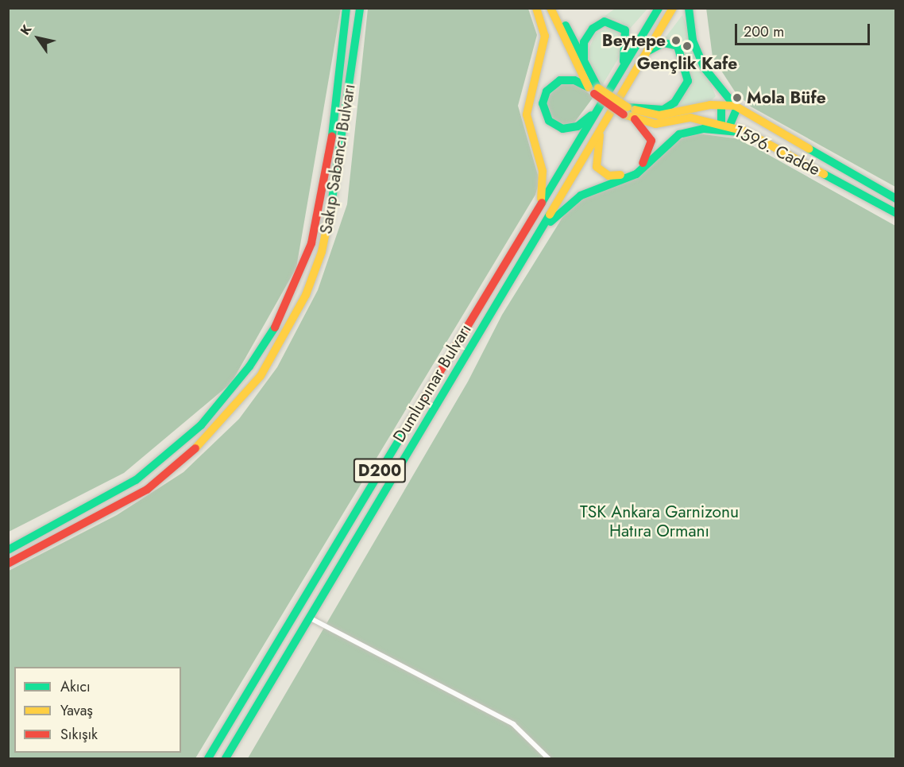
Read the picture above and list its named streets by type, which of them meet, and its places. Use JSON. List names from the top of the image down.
{
  "streets": {
    "main road": [
      "1596. Cadde",
      "Sakıp Sabancı Bulvarı",
      "Dumlupınar Bulvarı",
      "D200"
    ]
  },
  "parks": ["TSK Ankara Garnizonu Hatıra Ormanı"],
  "places": ["Beytepe", "Gençlik Kafe", "Mola Büfe"],
  "legend": ["Akıcı", "Yavaş", "Sıkışık"],
  "scale_bar": "200 m",
  "north": "top left"
}
